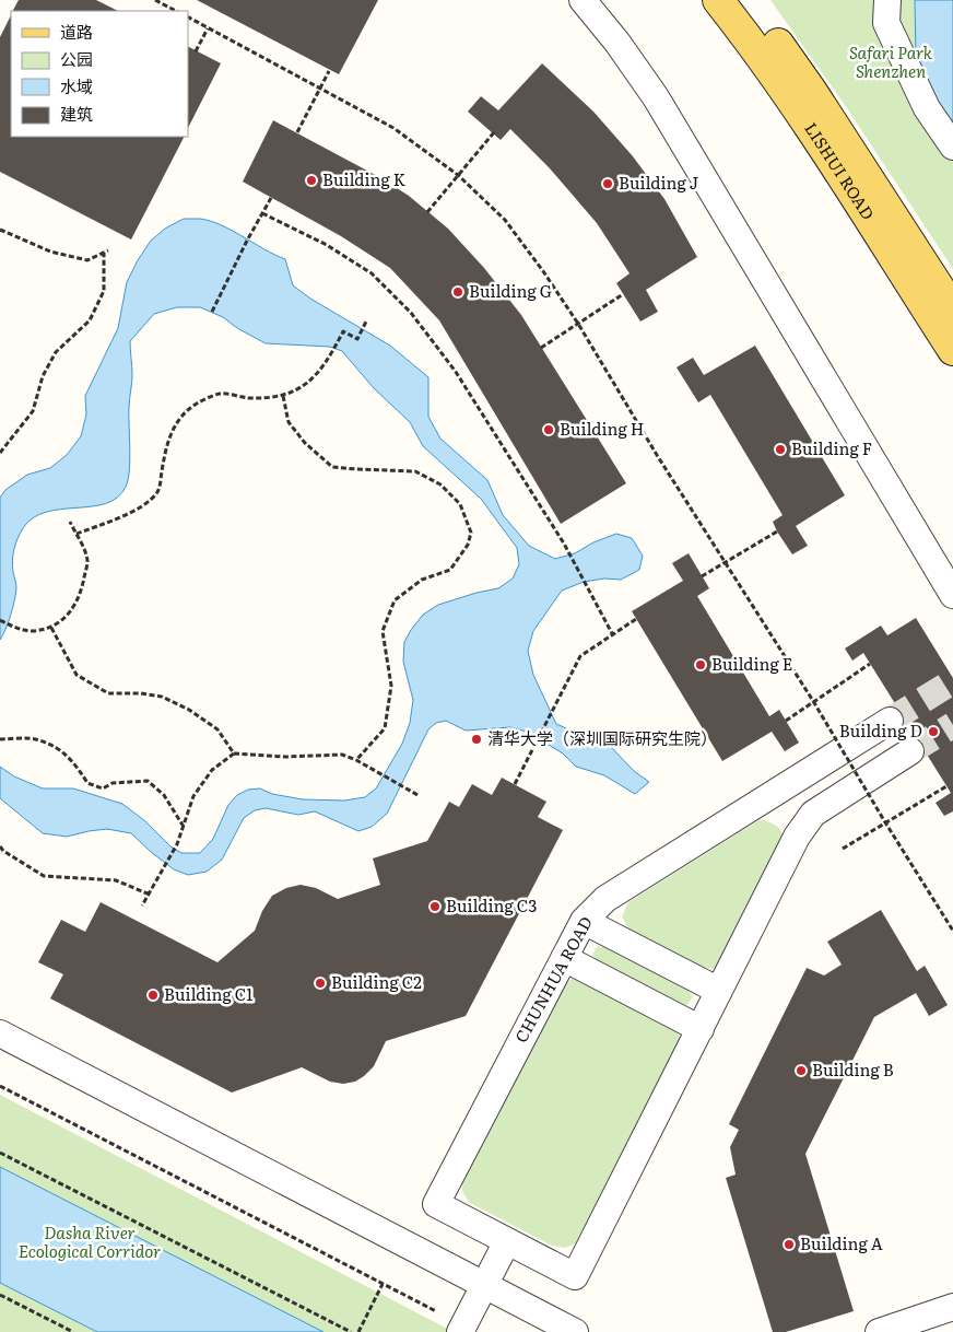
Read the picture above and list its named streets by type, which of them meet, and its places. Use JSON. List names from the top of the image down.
{
  "streets": {
    "main road": ["LISHUI ROAD"],
    "street": ["CHUNHUA ROAD"]
  },
  "parks": ["Safari Park Shenzhen", "Dasha River Ecological Corridor"],
  "places": [
    "Building K",
    "Building J",
    "Building G",
    "Building H",
    "Building F",
    "Building E",
    "Building D",
    "清华大学（深圳国际研究生院）",
    "Building C3",
    "Building C2",
    "Building C1",
    "Building B",
    "Building A"
  ],
  "legend": [
    "道路",
    "公园",
    "水域",
    "建筑"
  ]
}
